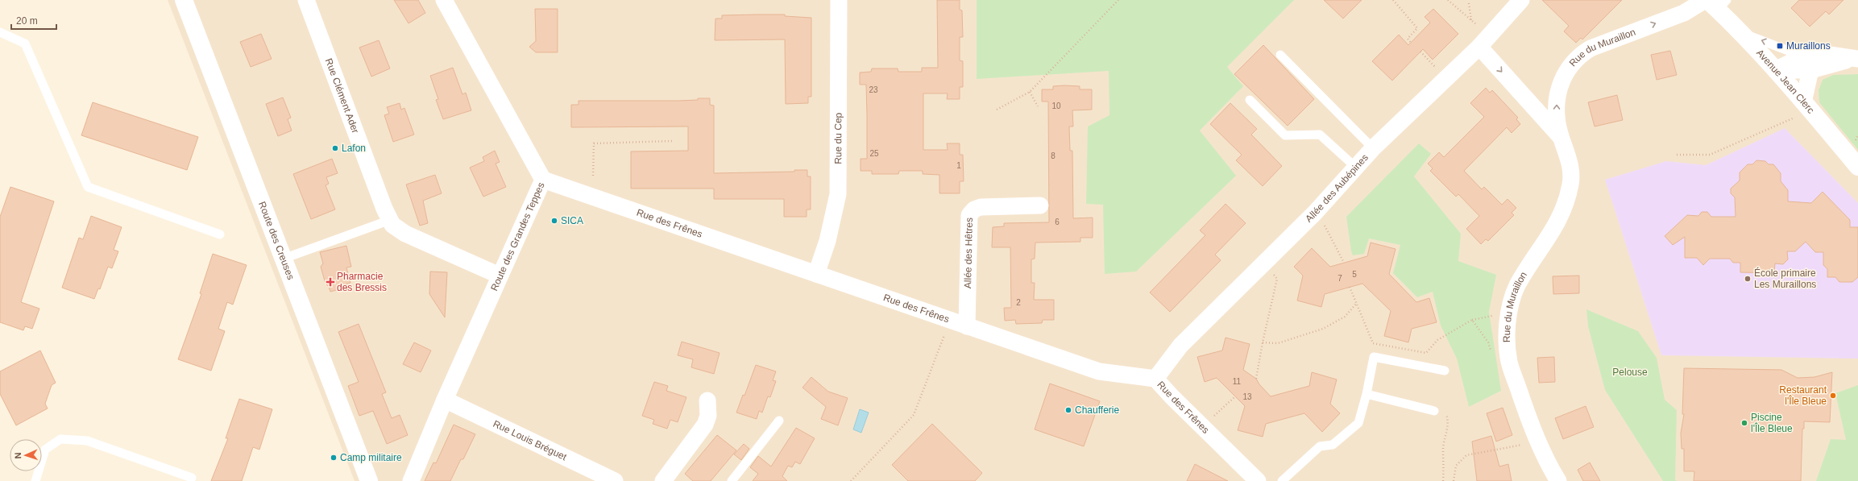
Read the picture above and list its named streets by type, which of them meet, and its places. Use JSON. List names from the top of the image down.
{
  "streets": {
    "main road": ["Avenue Jean Clerc", "Route des Creuses"],
    "street": [
      "Rue du Muraillon",
      "Rue Clément Ader",
      "Rue du Cep",
      "Allée des Aubépines",
      "Rue des Frênes",
      "Route des Grandes Teppes",
      "Allée des Hêtres",
      "Rue Louis Bréguet"
    ]
  },
  "crossings": [
    ["Rue du Muraillon", "Avenue Jean Clerc"],
    ["Rue du Muraillon", "Allée des Aubépines"],
    ["Rue Clément Ader", "Route des Grandes Teppes"],
    ["Rue du Cep", "Rue des Frênes"],
    ["Allée des Aubépines", "Rue des Frênes"],
    ["Rue des Frênes", "Route des Grandes Teppes"],
    ["Rue des Frênes", "Allée des Hêtres"],
    ["Route des Grandes Teppes", "Rue Louis Bréguet"]
  ],
  "parks": ["Pelouse"],
  "places": {
    "transit": ["Muraillons"],
    "other": [
      "Lafon",
      "SICA",
      "École primaire Les Muraillons",
      "Restaurant l'Île Bleue",
      "Chaufferie",
      "Piscine l'Île Bleue",
      "Camp militaire"
    ],
    "health": ["Pharmacie des Bressis"]
  },
  "house_numbers": [
    "23",
    "10",
    "25",
    "8",
    "1",
    "6",
    "5",
    "7",
    "2",
    "11",
    "13"
  ],
  "scale_bar": "20 m",
  "north": "left"
}
